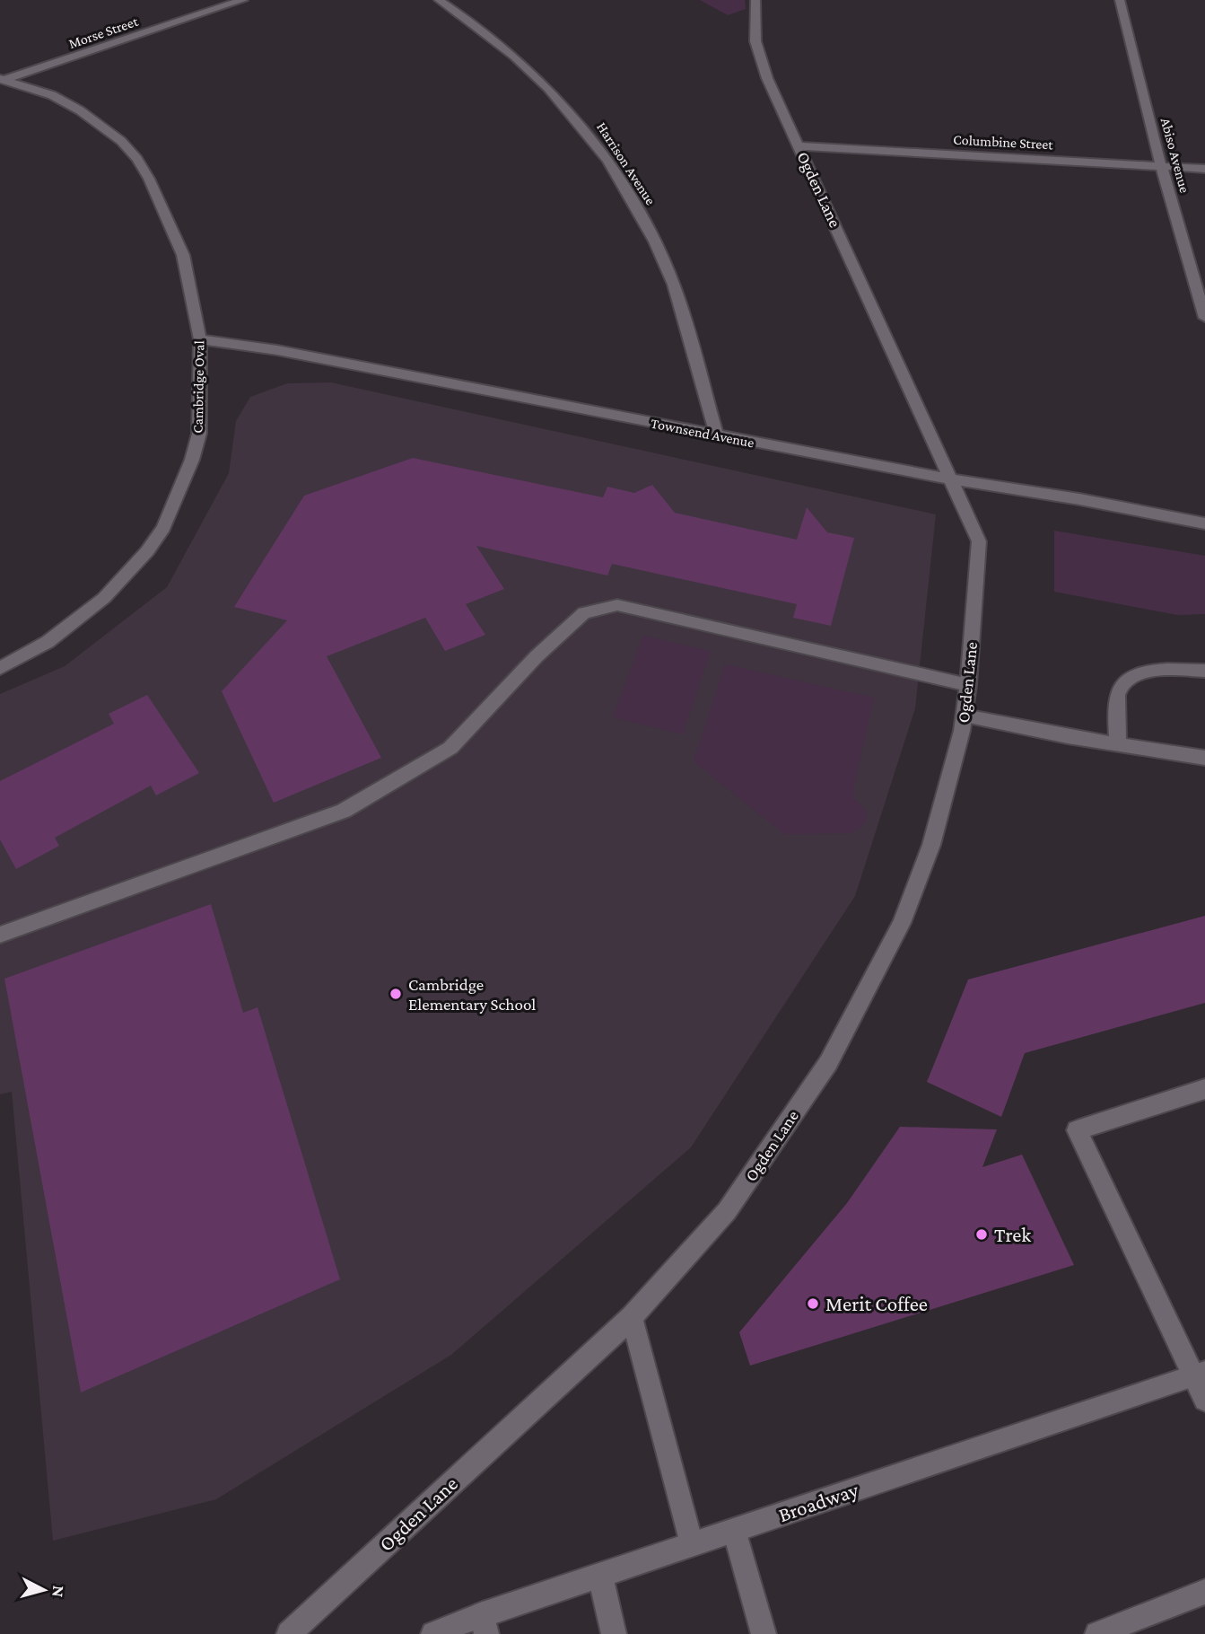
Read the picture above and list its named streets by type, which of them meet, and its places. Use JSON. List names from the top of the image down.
{
  "streets": {
    "street": [
      "Morse Street",
      "Columbine Street",
      "Abiso Avenue",
      "Harrison Avenue",
      "Ogden Lane",
      "Cambridge Oval",
      "Townsend Avenue",
      "Broadway"
    ]
  },
  "crossings": [
    ["Morse Street", "Cambridge Oval"],
    ["Columbine Street", "Abiso Avenue"],
    ["Columbine Street", "Ogden Lane"],
    ["Harrison Avenue", "Townsend Avenue"],
    ["Ogden Lane", "Townsend Avenue"],
    ["Cambridge Oval", "Townsend Avenue"]
  ],
  "places": ["Cambridge Elementary School", "Trek", "Merit Coffee"],
  "north": "right"
}
